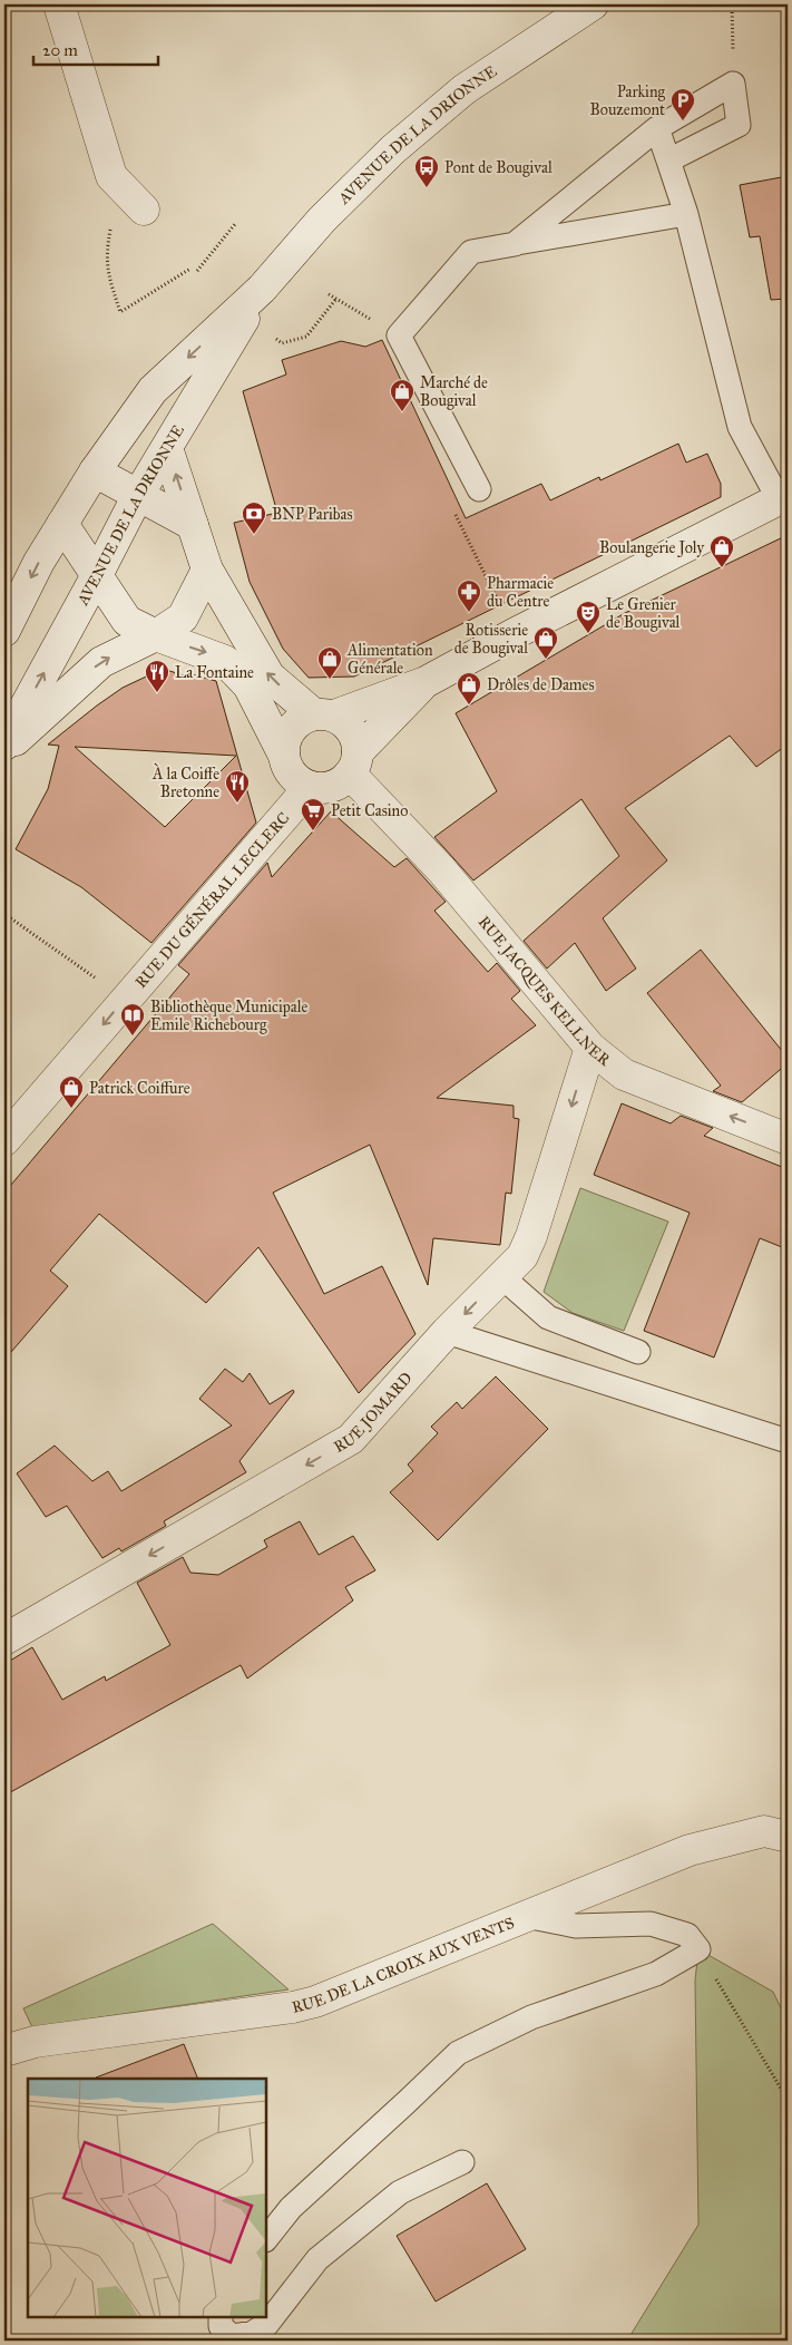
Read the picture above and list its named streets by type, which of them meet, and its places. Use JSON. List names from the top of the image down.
{
  "streets": {
    "street": [
      "AVENUE DE LA DRIONNE",
      "RUE DU GÉNÉRAL LECLERC",
      "RUE JACQUES KELLNER",
      "RUE JOMARD",
      "RUE DE LA CROIX AUX VENTS"
    ]
  },
  "crossings": [
    ["RUE DU GÉNÉRAL LECLERC", "RUE JACQUES KELLNER"],
    ["RUE JACQUES KELLNER", "RUE JOMARD"]
  ],
  "one_way": ["RUE DU GÉNÉRAL LECLERC", "RUE JACQUES KELLNER", "RUE JOMARD"],
  "places": {
    "parking": ["Parking Bouzemont"],
    "bus stop": ["Pont de Bougival"],
    "shop": [
      "Marché de Bougival",
      "Boulangerie Joly",
      "Rotisserie de Bougival",
      "Alimentation Générale",
      "Drôles de Dames",
      "Patrick Coiffure"
    ],
    "bank": ["BNP Paribas"],
    "pharmacy": ["Pharmacie du Centre"],
    "theatre": ["Le Grenier de Bougival"],
    "restaurant": ["La Fontaine", "À la Coiffe Bretonne"],
    "supermarket": ["Petit Casino"],
    "library": ["Bibliothèque Municipale Emile Richebourg"]
  },
  "scale_bar": "20 m"
}
